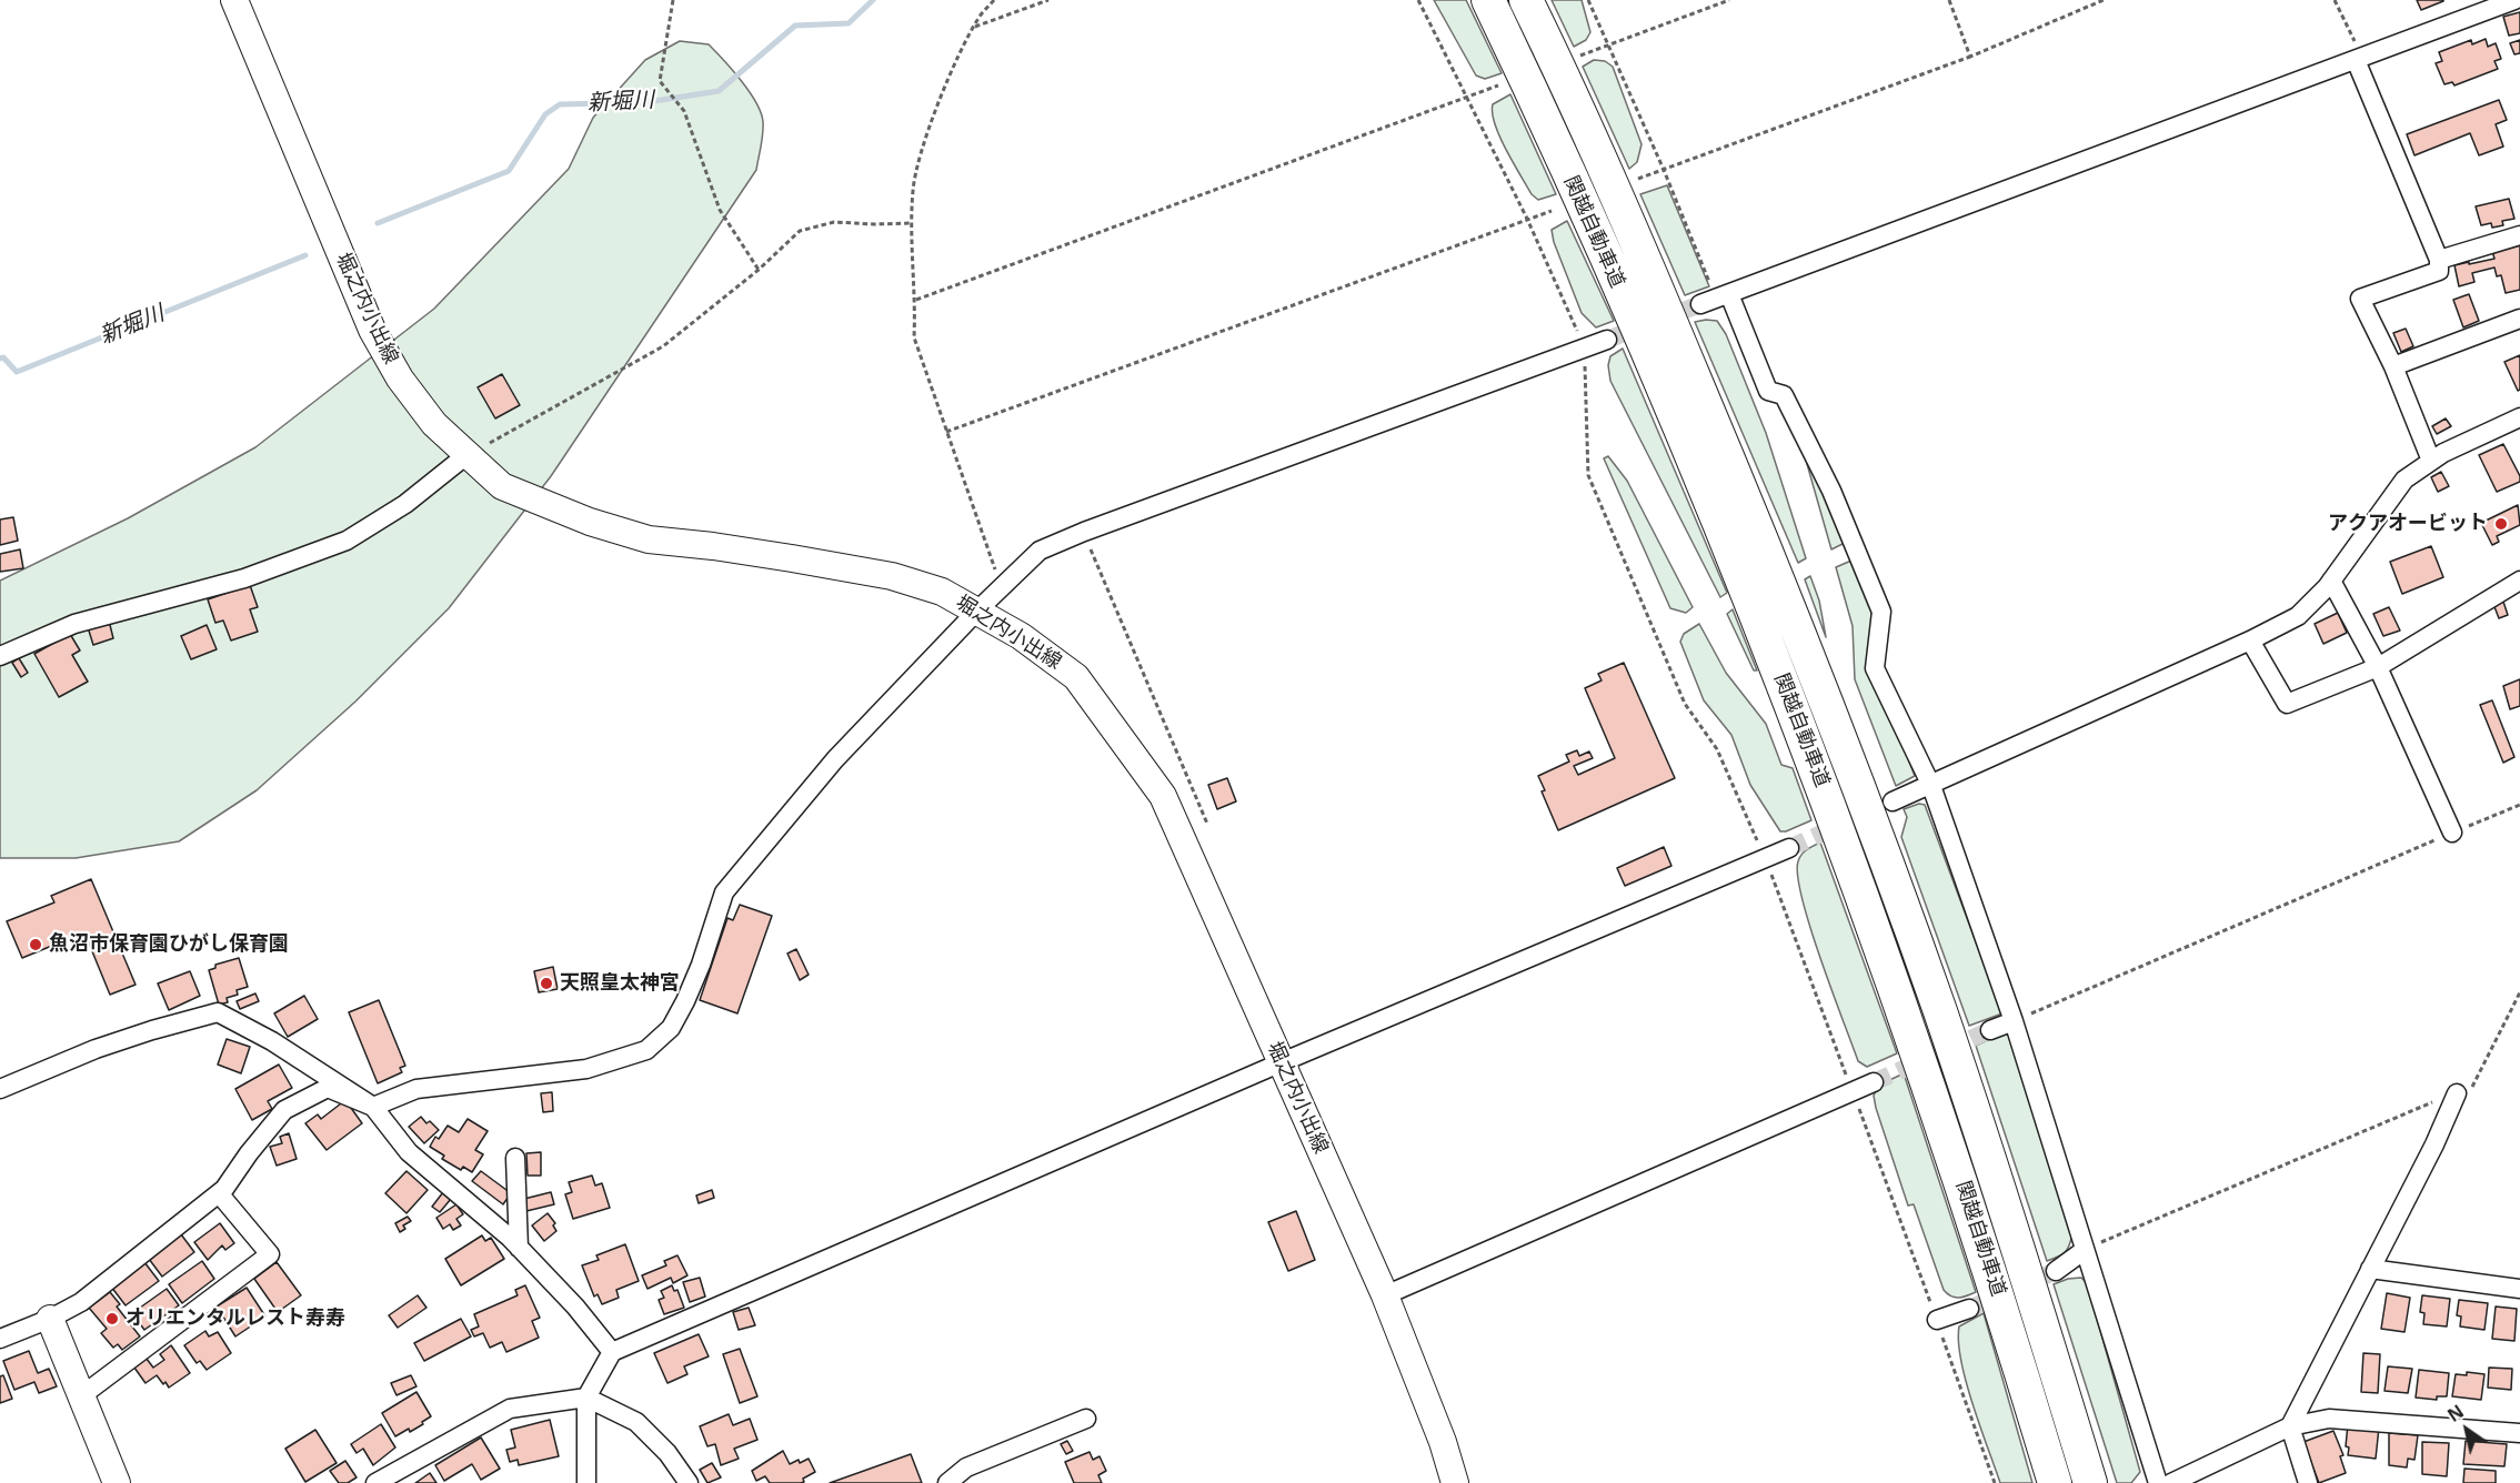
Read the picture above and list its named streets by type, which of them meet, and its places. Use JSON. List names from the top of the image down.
{
  "streets": {
    "highway": ["関越自動車道"],
    "main road": ["堀之内小出線"]
  },
  "water": ["新堀川"],
  "places": [
    "アクアオービット",
    "魚沼市保育園ひがし保育園",
    "天照皇太神宮",
    "オリエンタルレスト寿寿"
  ],
  "north": "top left"
}
